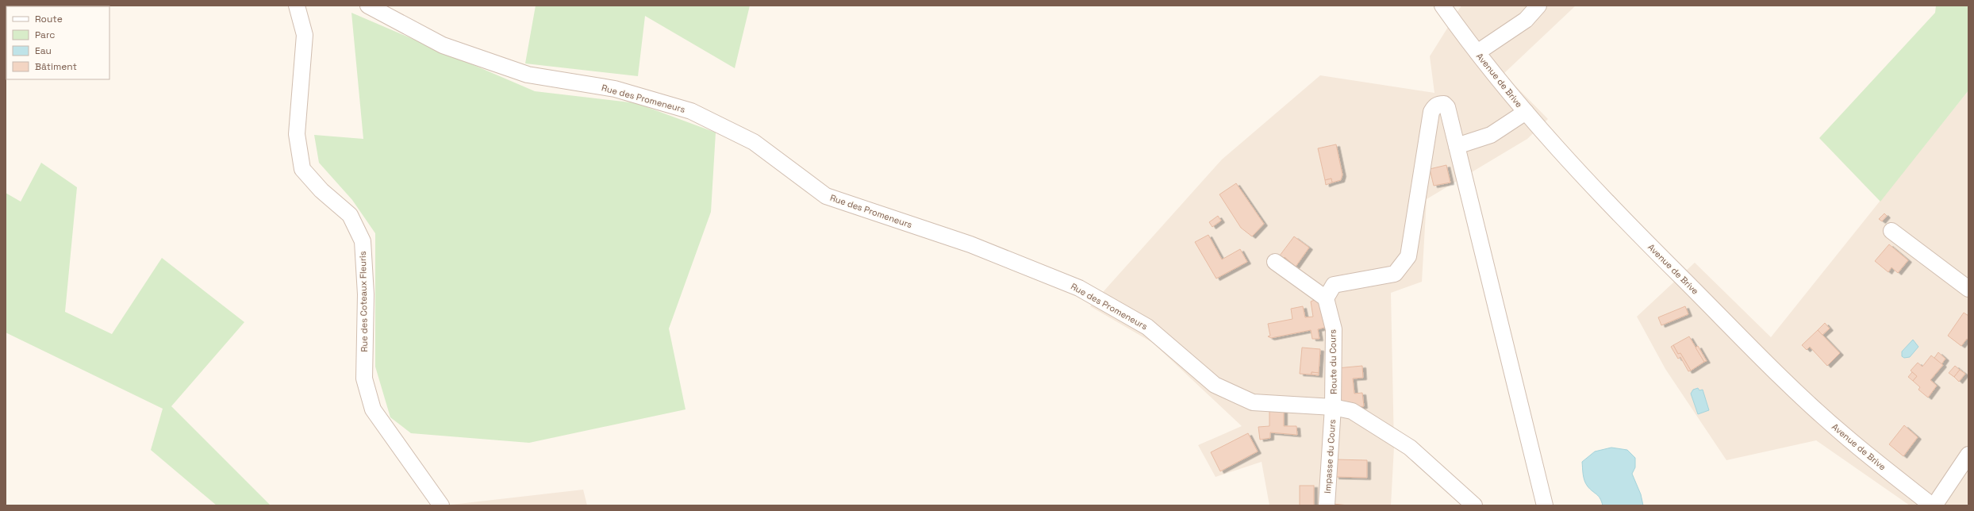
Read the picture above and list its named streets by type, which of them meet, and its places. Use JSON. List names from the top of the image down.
{
  "streets": {
    "street": [
      "Avenue de Brive",
      "Rue des Promeneurs",
      "Rue des Coteaux Fleuris",
      "Route du Cours",
      "Impasse du Cours"
    ]
  },
  "crossings": [
    ["Rue des Promeneurs", "Route du Cours"],
    ["Rue des Promeneurs", "Impasse du Cours"],
    ["Route du Cours", "Impasse du Cours"]
  ],
  "legend": [
    "Route",
    "Parc",
    "Eau",
    "Bâtiment"
  ]
}
